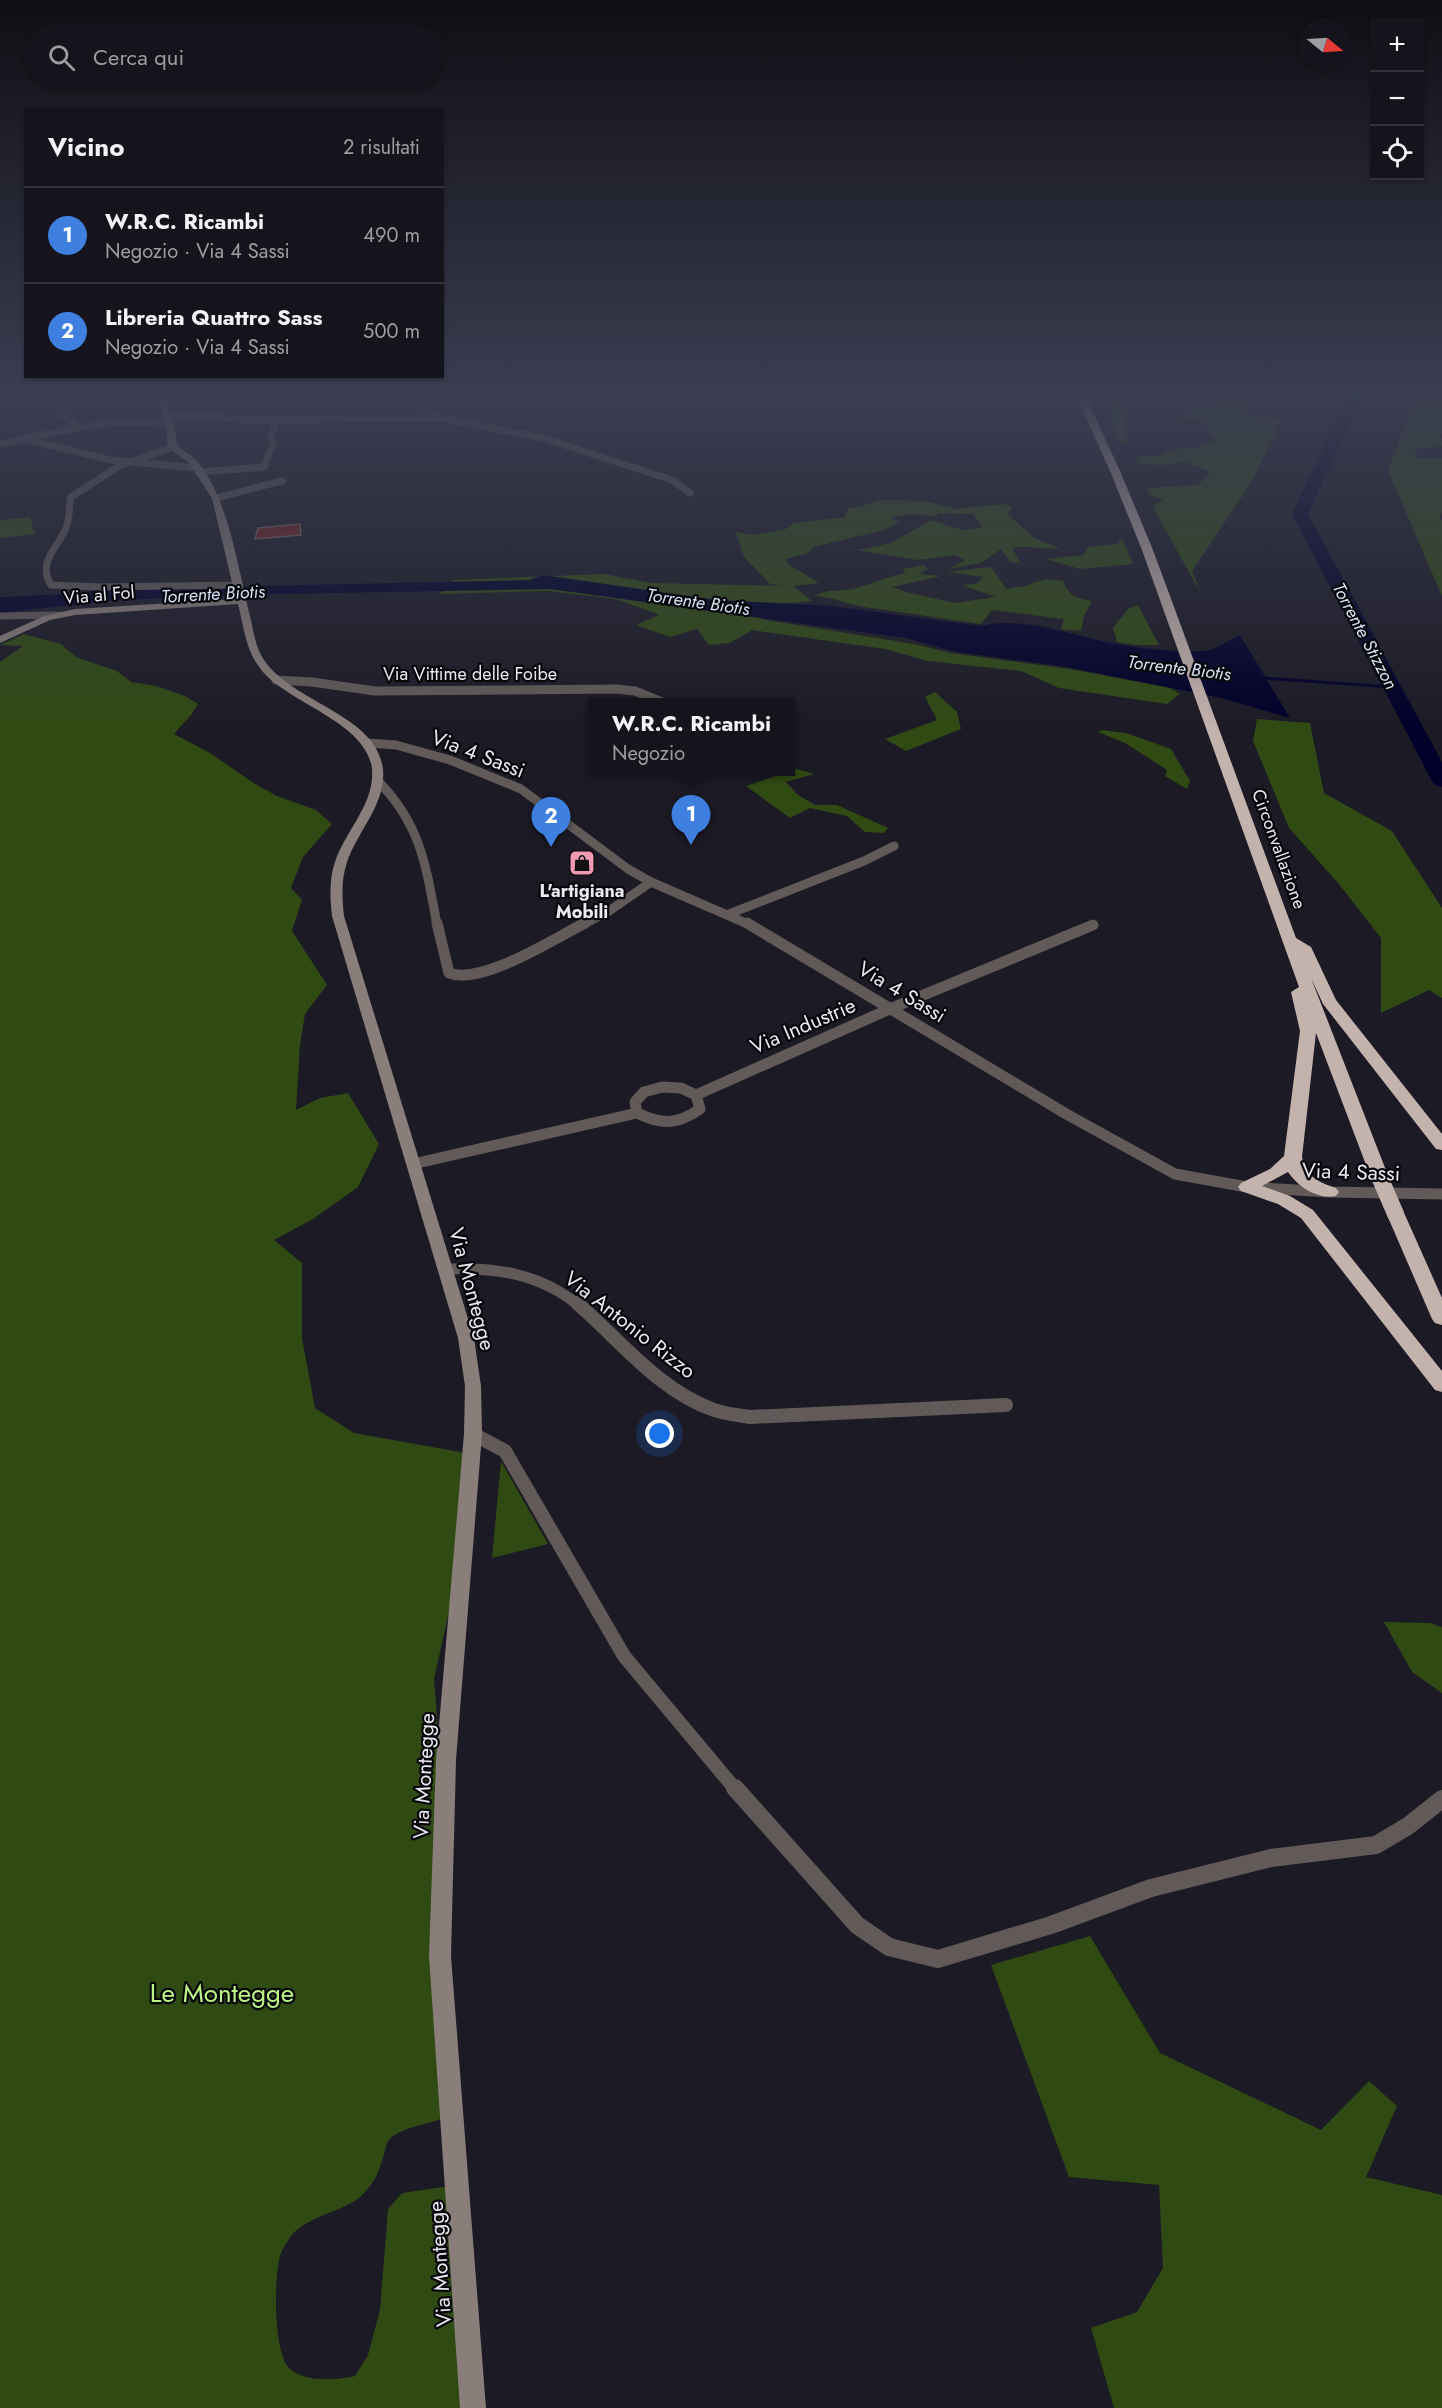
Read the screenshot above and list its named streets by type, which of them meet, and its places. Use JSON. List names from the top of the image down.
{
  "streets": {
    "highway": ["Circonvallazione"],
    "street": [
      "Via al Fol",
      "Via Vittime delle Foibe",
      "Via 4 Sassi",
      "Via Industrie",
      "Via Montegge",
      "Via Antonio Rizzo"
    ]
  },
  "crossings": [
    ["Via 4 Sassi", "Via Industrie"],
    ["Via Montegge", "Via Antonio Rizzo"]
  ],
  "water": ["Torrente Biotis", "Torrente Stizzon"],
  "parks": ["Le Montegge"],
  "places": {
    "shop": ["L'artigiana Mobili"]
  },
  "north": "right",
  "page": {
    "map_buttons": ["+", "−"],
    "search": "Cerca qui",
    "heading": ["Vicino", "2 risultati"],
    "list": [
      {
        "mark": "1",
        "name": "W.R.C. Ricambi",
        "note": "Negozio · Via 4 Sassi",
        "value": "490 m"
      },
      {
        "mark": "2",
        "name": "Libreria Quattro Sass",
        "note": "Negozio · Via 4 Sassi",
        "value": "500 m"
      }
    ],
    "popup": ["W.R.C. Ricambi", "Negozio"],
    "pins": ["1", "2"]
  }
}
